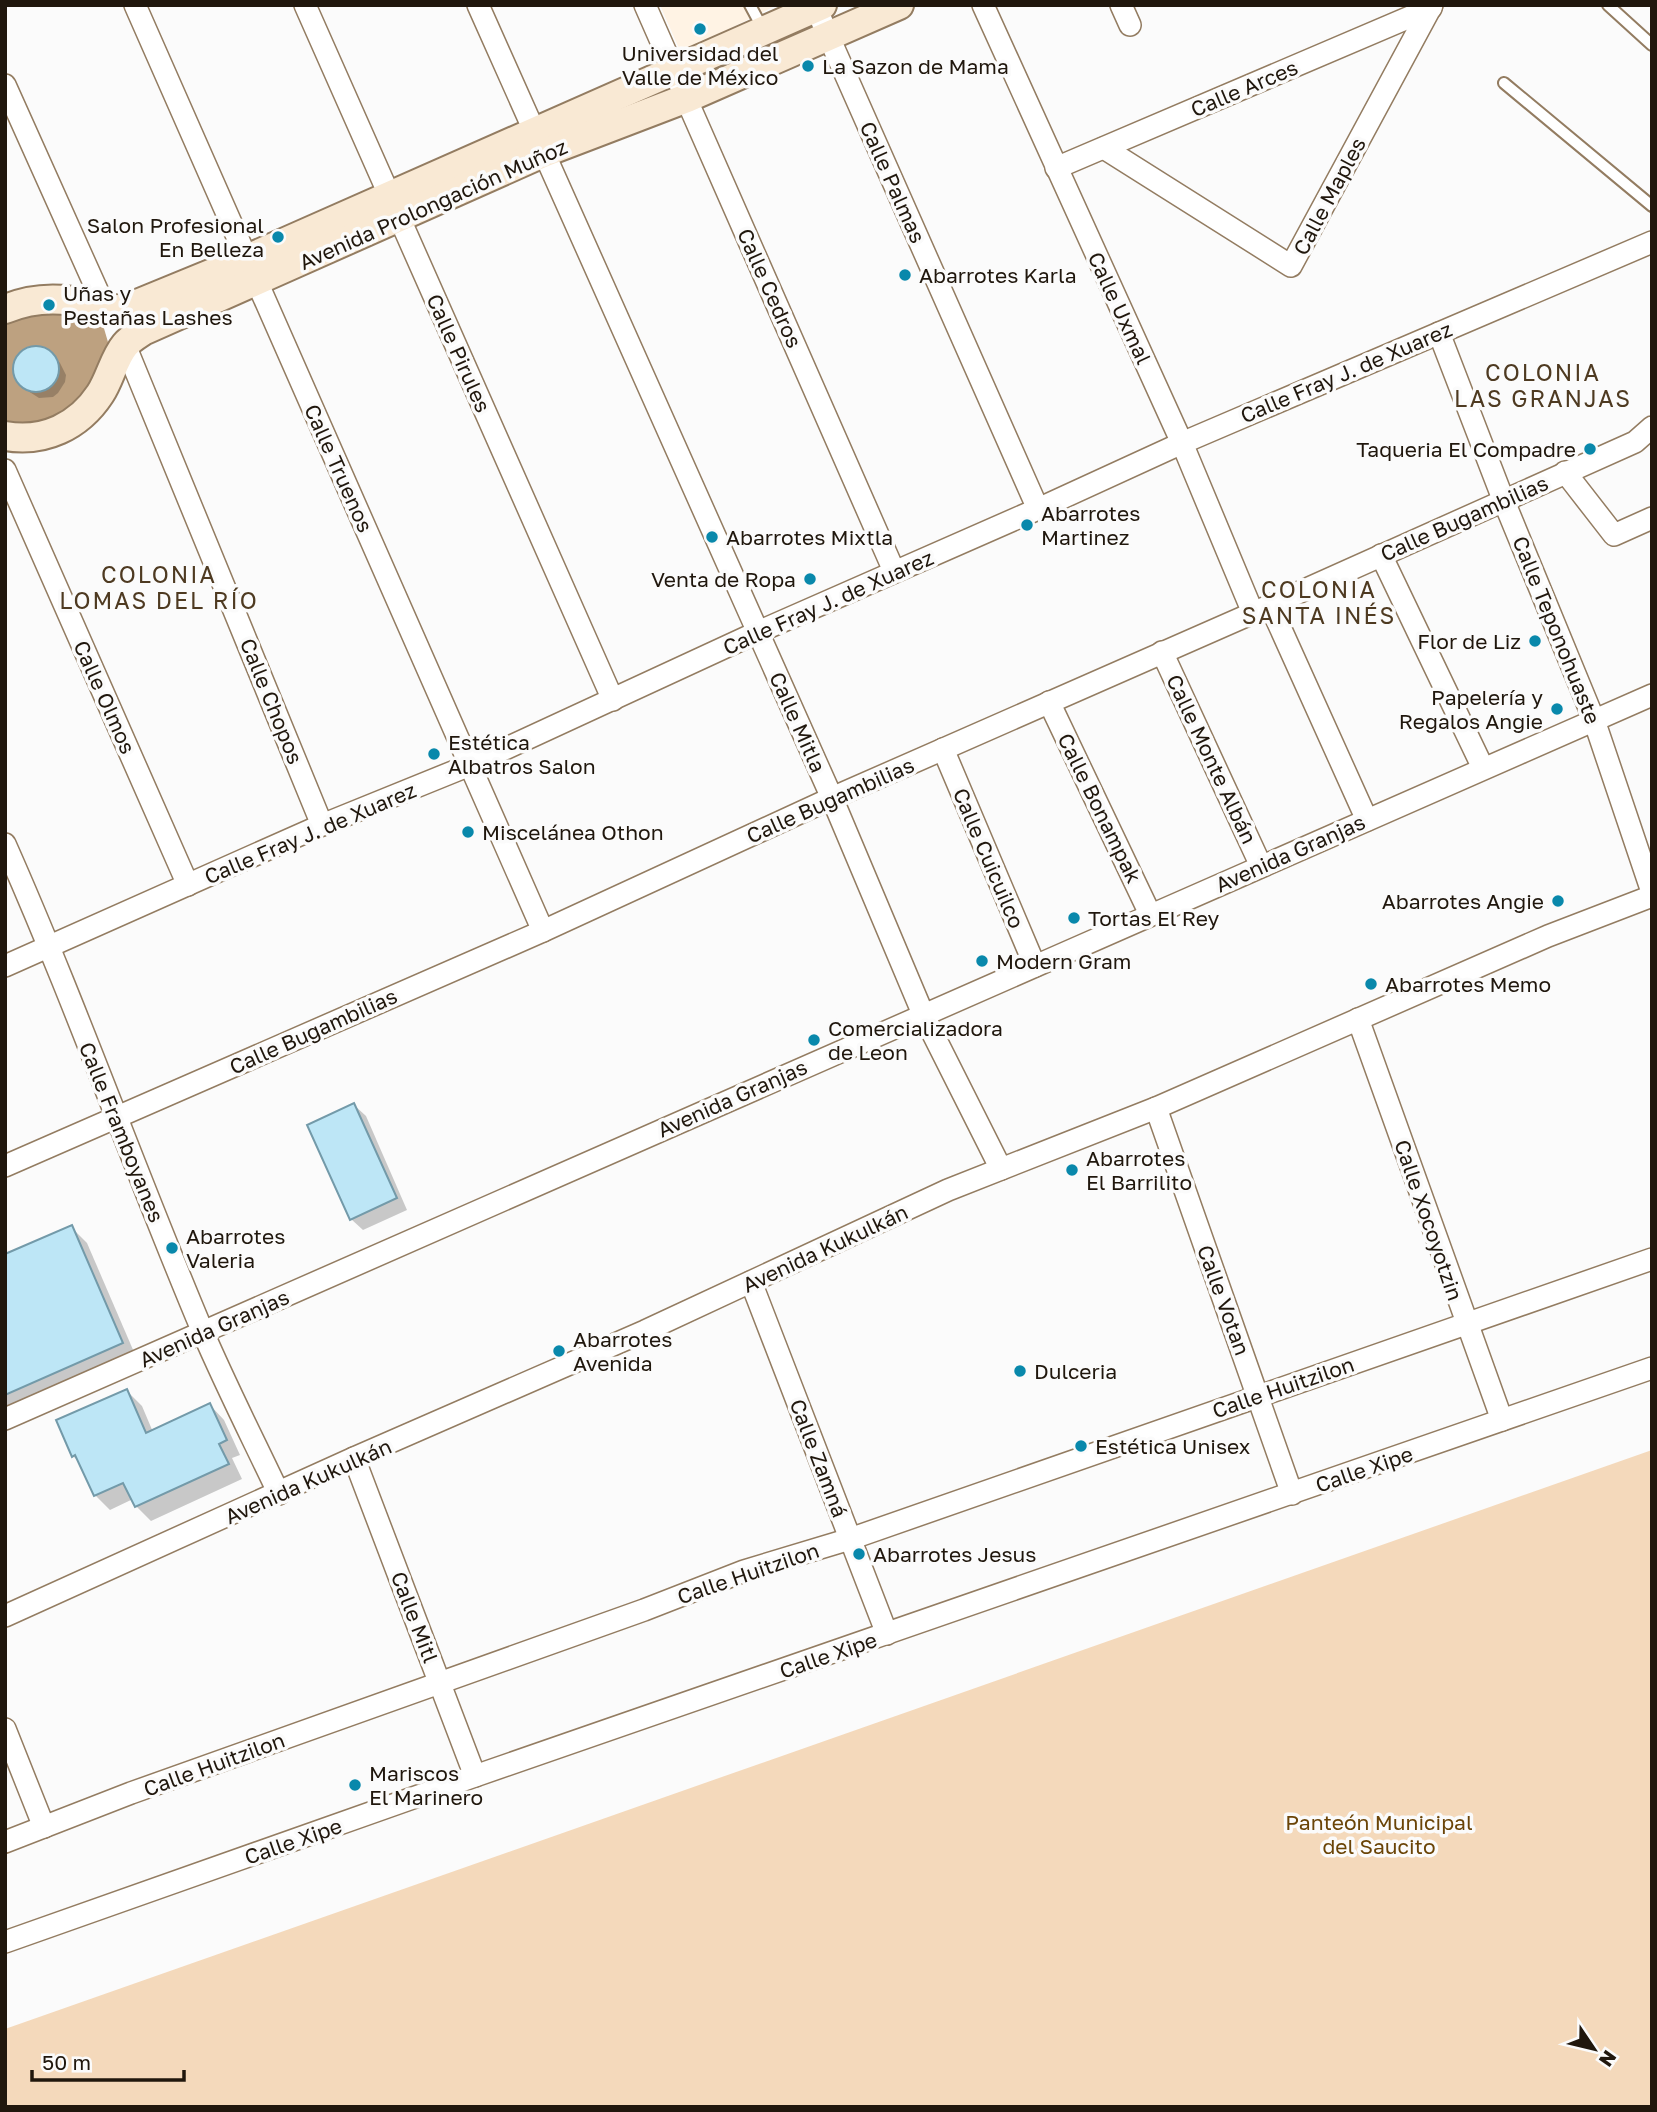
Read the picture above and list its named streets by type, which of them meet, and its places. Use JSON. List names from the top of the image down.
{
  "streets": {
    "street": [
      "Calle Arces",
      "Calle Palmas",
      "Calle Maples",
      "Avenida Prolongación Muñoz",
      "Calle Cedros",
      "Calle Uxmal",
      "Calle Pirules",
      "Calle Fray J. de Xuarez",
      "Calle Truenos",
      "Calle Bugambilias",
      "Calle Teponohuaste",
      "Calle Olmos",
      "Calle Chopos",
      "Calle Mitla",
      "Calle Monte Albán",
      "Calle Bonampak",
      "Avenida Granjas",
      "Calle Cuicuilco",
      "Calle Framboyanes",
      "Calle Xocoyotzin",
      "Avenida Kukulkán",
      "Calle Votan",
      "Calle Huitzilon",
      "Calle Zamná",
      "Calle Xipe",
      "Calle Mitl"
    ]
  },
  "crossings": [
    ["Calle Arces", "Calle Maples"],
    ["Calle Arces", "Calle Uxmal"],
    ["Calle Palmas", "Avenida Prolongación Muñoz"],
    ["Calle Palmas", "Calle Fray J. de Xuarez"],
    ["Avenida Prolongación Muñoz", "Calle Cedros"],
    ["Avenida Prolongación Muñoz", "Calle Pirules"],
    ["Avenida Prolongación Muñoz", "Calle Truenos"],
    ["Avenida Prolongación Muñoz", "Calle Chopos"],
    ["Avenida Prolongación Muñoz", "Calle Mitla"],
    ["Calle Cedros", "Calle Fray J. de Xuarez"],
    ["Calle Uxmal", "Calle Fray J. de Xuarez"],
    ["Calle Uxmal", "Calle Bugambilias"],
    ["Calle Uxmal", "Avenida Granjas"],
    ["Calle Pirules", "Calle Fray J. de Xuarez"],
    ["Calle Fray J. de Xuarez", "Calle Truenos"],
    ["Calle Fray J. de Xuarez", "Calle Teponohuaste"],
    ["Calle Fray J. de Xuarez", "Calle Olmos"],
    ["Calle Fray J. de Xuarez", "Calle Chopos"],
    ["Calle Fray J. de Xuarez", "Calle Mitla"],
    ["Calle Fray J. de Xuarez", "Calle Framboyanes"],
    ["Calle Truenos", "Calle Bugambilias"],
    ["Calle Bugambilias", "Calle Teponohuaste"],
    ["Calle Bugambilias", "Calle Mitla"],
    ["Calle Bugambilias", "Calle Monte Albán"],
    ["Calle Bugambilias", "Calle Bonampak"],
    ["Calle Bugambilias", "Calle Cuicuilco"],
    ["Calle Bugambilias", "Calle Framboyanes"],
    ["Calle Teponohuaste", "Avenida Granjas"],
    ["Calle Teponohuaste", "Avenida Kukulkán"],
    ["Calle Mitla", "Avenida Granjas"],
    ["Calle Mitla", "Avenida Kukulkán"],
    ["Calle Monte Albán", "Avenida Granjas"],
    ["Calle Bonampak", "Avenida Granjas"],
    ["Avenida Granjas", "Calle Cuicuilco"],
    ["Avenida Granjas", "Calle Framboyanes"],
    ["Calle Framboyanes", "Avenida Kukulkán"],
    ["Calle Xocoyotzin", "Avenida Kukulkán"],
    ["Calle Xocoyotzin", "Calle Huitzilon"],
    ["Calle Xocoyotzin", "Calle Xipe"],
    ["Avenida Kukulkán", "Calle Votan"],
    ["Avenida Kukulkán", "Calle Zamná"],
    ["Avenida Kukulkán", "Calle Mitl"],
    ["Calle Votan", "Calle Huitzilon"],
    ["Calle Votan", "Calle Xipe"],
    ["Calle Huitzilon", "Calle Zamná"],
    ["Calle Huitzilon", "Calle Mitl"],
    ["Calle Zamná", "Calle Xipe"],
    ["Calle Xipe", "Calle Mitl"]
  ],
  "districts": ["COLONIA LAS GRANJAS", "COLONIA LOMAS DEL RÍO", "COLONIA SANTA INÉS"],
  "parks": ["Panteón Municipal del Saucito"],
  "places": [
    "Universidad del Valle de México",
    "La Sazon de Mama",
    "Salon Profesional En Belleza",
    "Abarrotes Karla",
    "Uñas y Pestañas Lashes",
    "Taqueria El Compadre",
    "Abarrotes Martinez",
    "Abarrotes Mixtla",
    "Venta de Ropa",
    "Flor de Liz",
    "Papelería y Regalos Angie",
    "Estética Albatros Salon",
    "Miscelánea Othon",
    "Abarrotes Angie",
    "Tortas El Rey",
    "Modern Gram",
    "Abarrotes Memo",
    "Comercializadora de Leon",
    "Abarrotes El Barrilito",
    "Abarrotes Valeria",
    "Abarrotes Avenida",
    "Dulceria",
    "Estética Unisex",
    "Abarrotes Jesus",
    "Mariscos El Marinero"
  ],
  "scale_bar": "50 m",
  "north": "bottom right"
}
